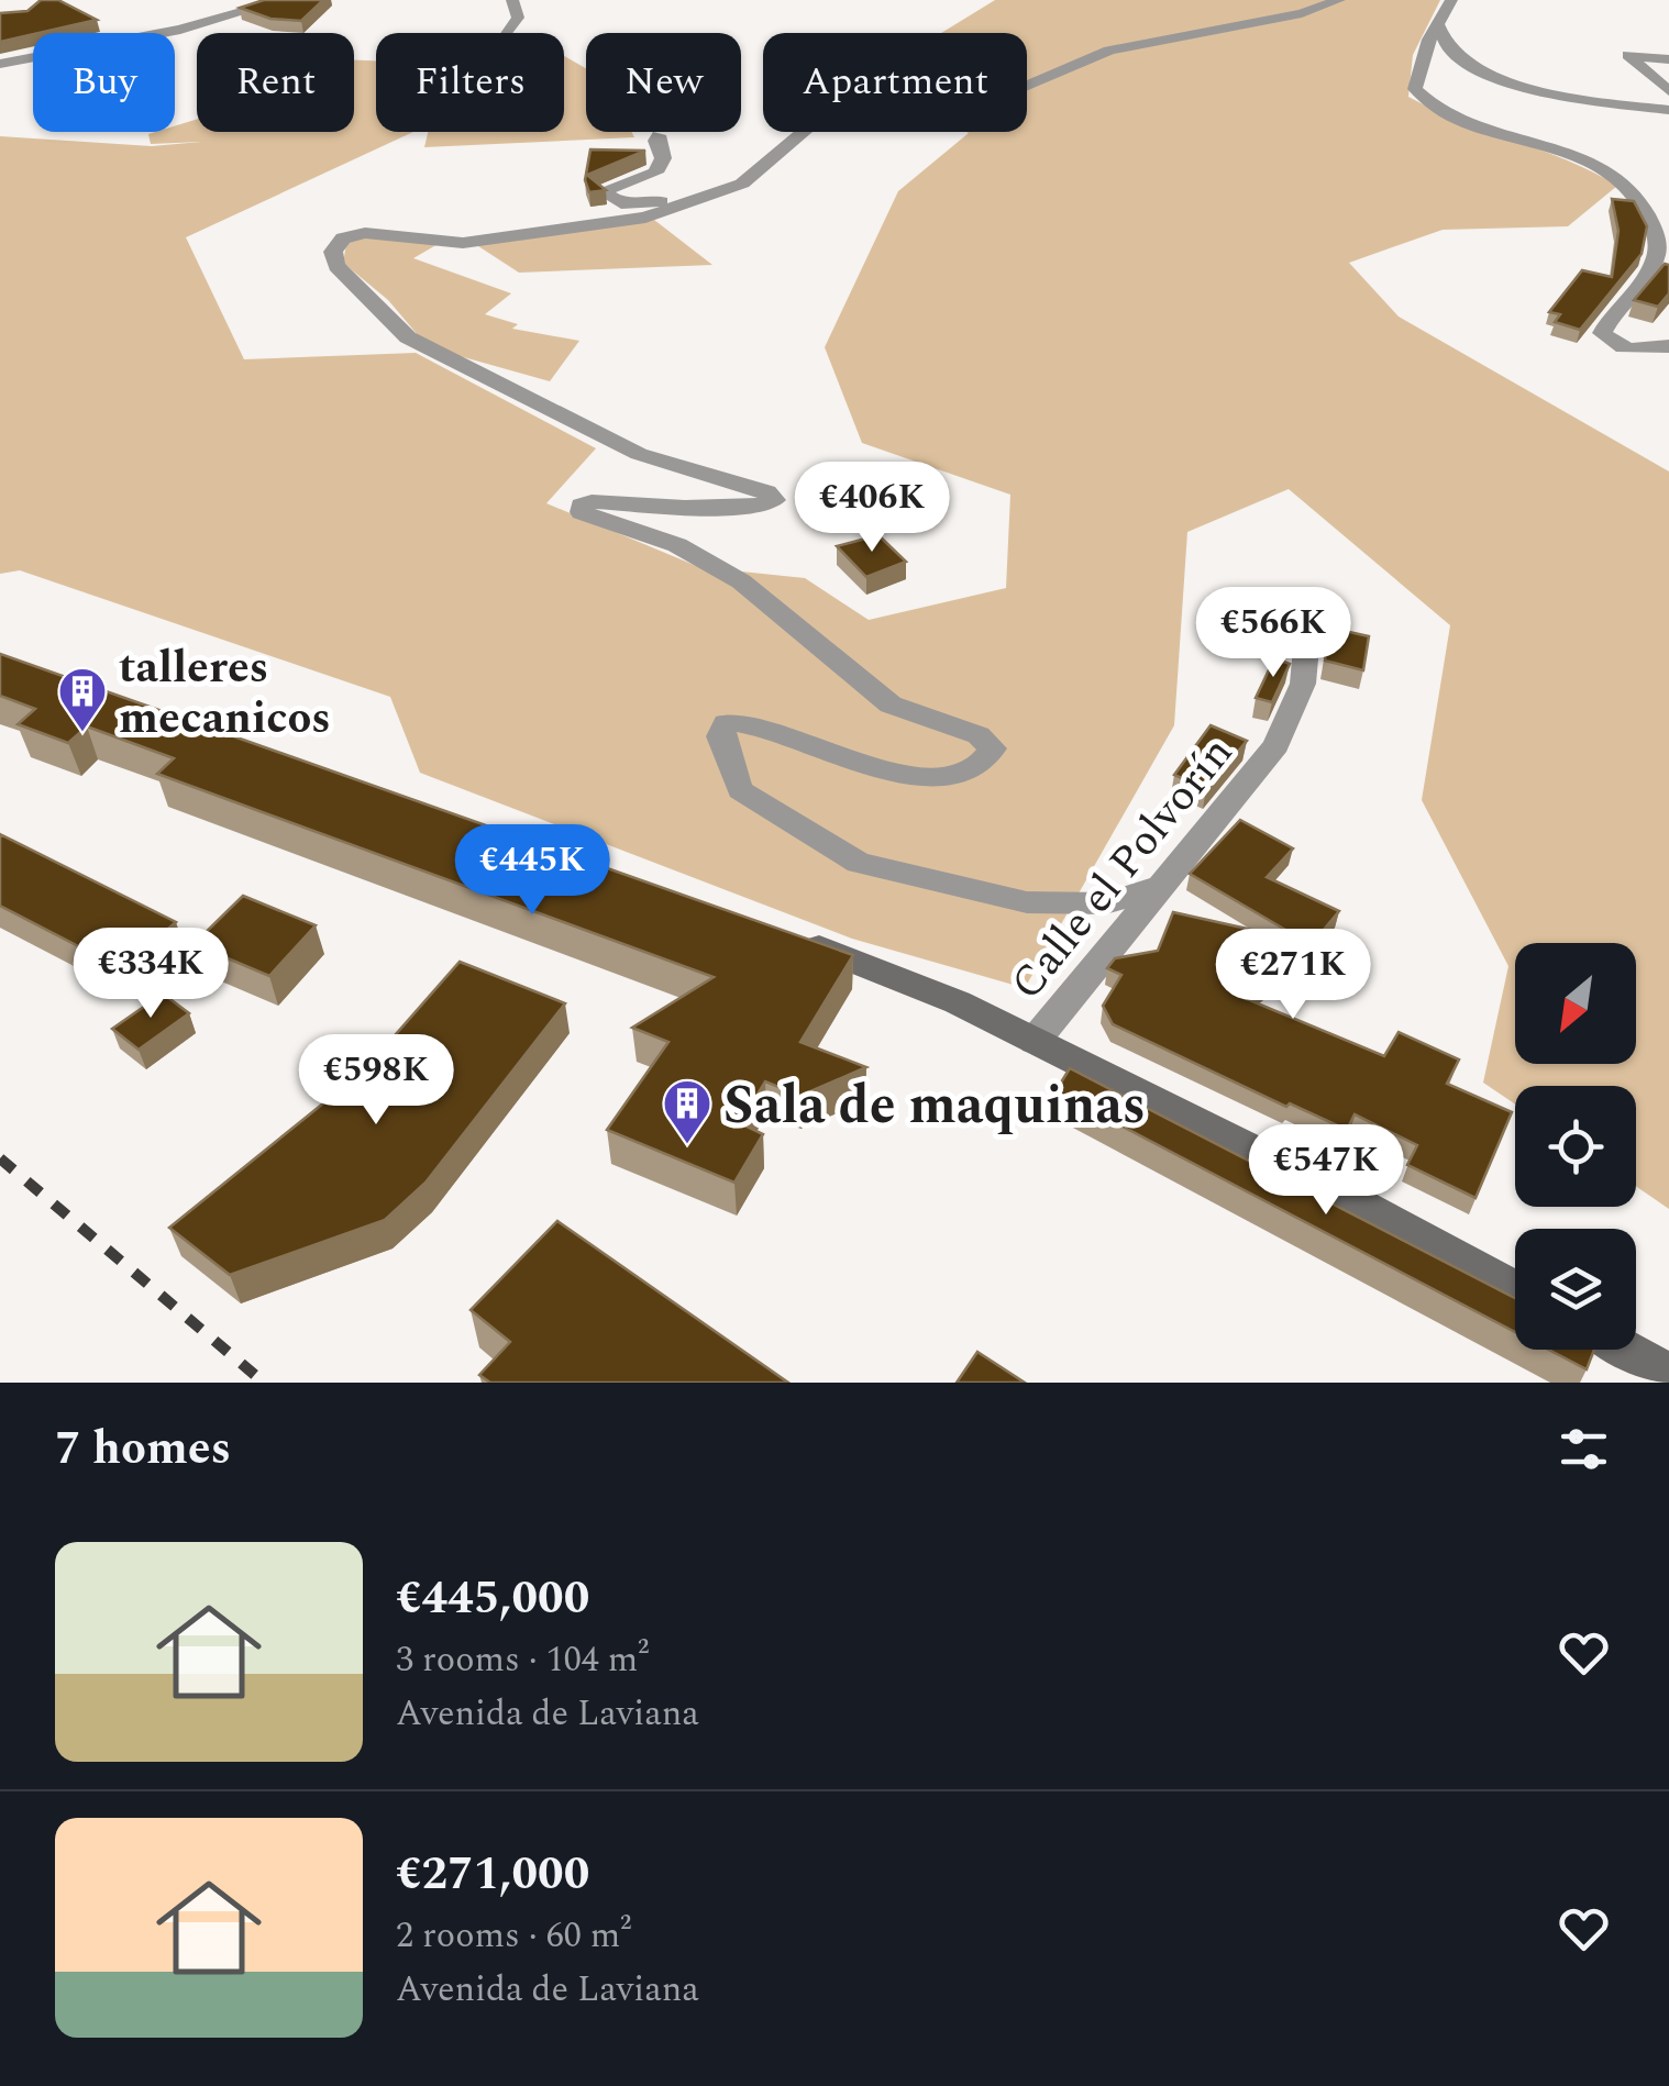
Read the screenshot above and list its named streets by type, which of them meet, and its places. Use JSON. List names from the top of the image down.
{
  "streets": {
    "street": ["Calle el Polvorín"]
  },
  "places": {
    "building": ["talleres mecanicos", "Sala de maquinas"]
  },
  "north": "bottom left",
  "page": {
    "chip": [
      "Buy",
      "Rent",
      "Filters",
      "New",
      "Apartment"
    ],
    "price": [
      "€406K",
      "€566K",
      "€445K",
      "€334K",
      "€271K",
      "€598K",
      "€547K"
    ],
    "heading": "7 homes",
    "list": [
      {
        "name": "€445,000",
        "note": "3 rooms · 104 m² · Avenida de Laviana"
      },
      {
        "name": "€271,000",
        "note": "2 rooms · 60 m² · Avenida de Laviana"
      }
    ]
  }
}
